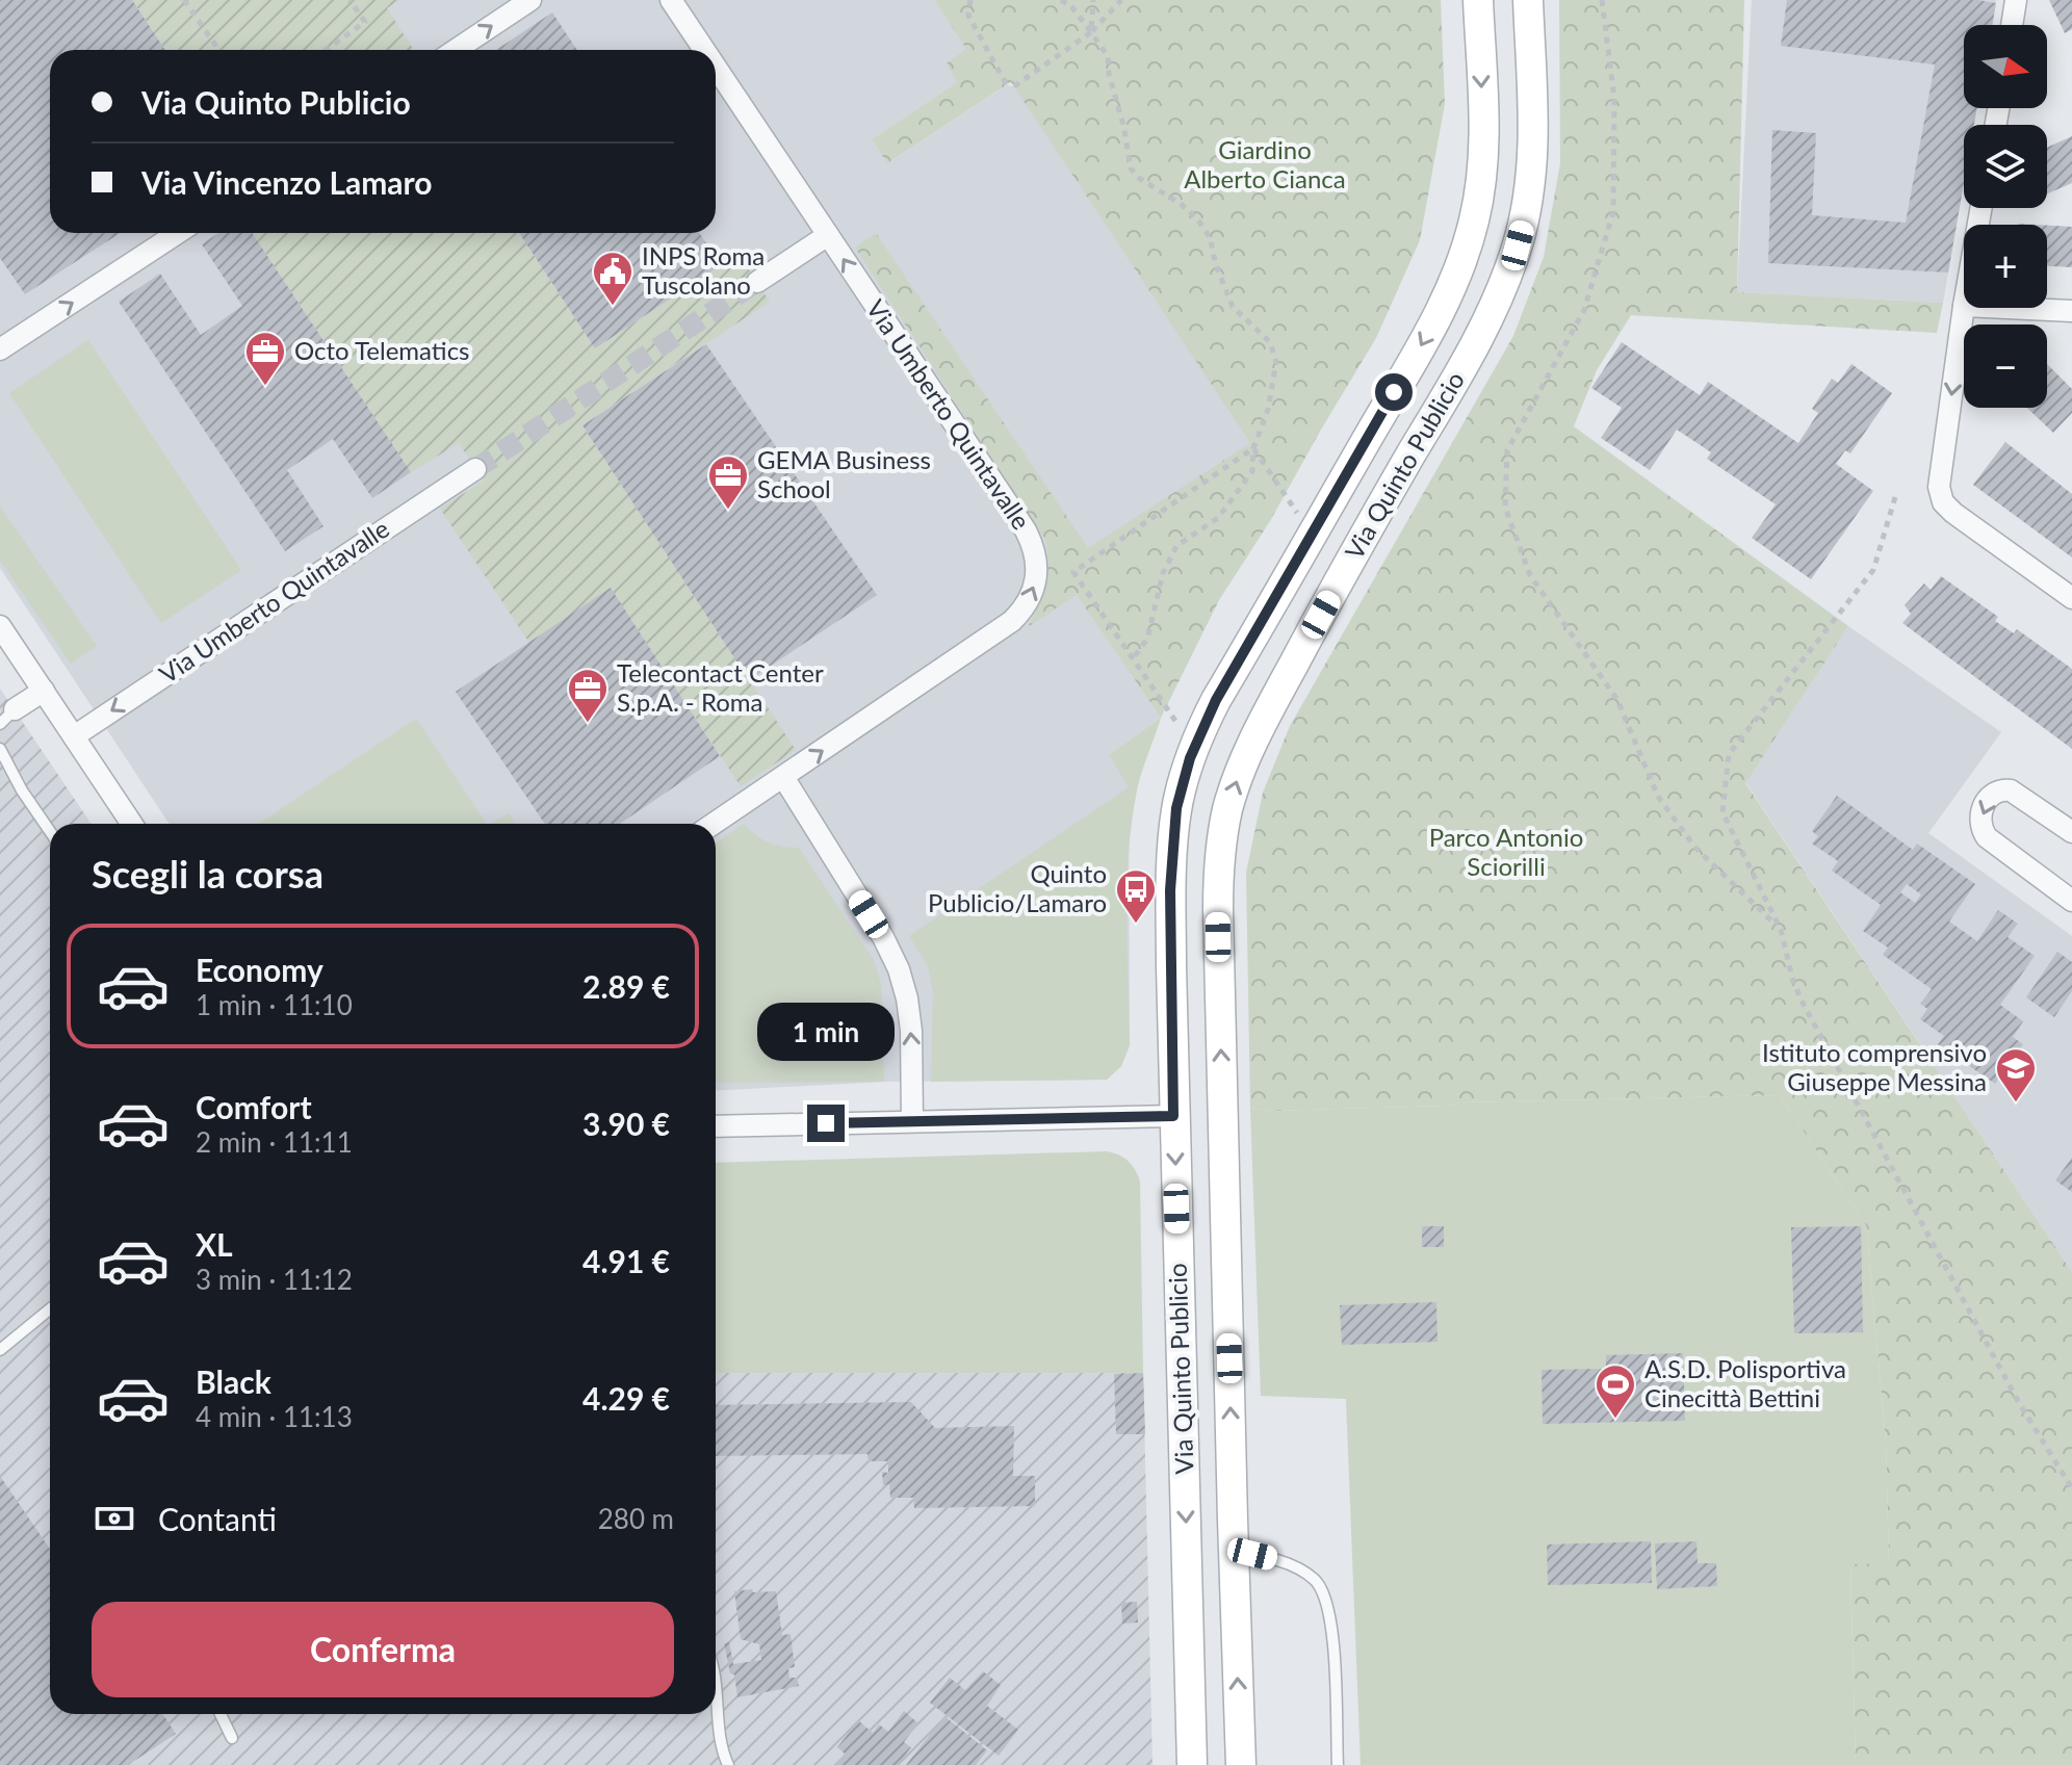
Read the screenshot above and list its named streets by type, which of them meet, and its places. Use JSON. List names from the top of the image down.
{
  "streets": {
    "street": ["Via Umberto Quintavalle", "Via Quinto Publicio"]
  },
  "parks": ["Giardino Alberto Cianca", "Parco Antonio Sciorilli"],
  "places": {
    "public building": ["INPS Roma Tuscolano"],
    "office": ["Octo Telematics", "GEMA Business School", "Telecontact Center S.p.A. - Roma"],
    "bus stop": ["Quinto Publicio/Lamaro"],
    "school or university": ["Istituto comprensivo Giuseppe Messina"],
    "sports": ["A.S.D. Polisportiva Cinecittà Bettini"]
  },
  "north": "right",
  "page": {
    "map_buttons": ["+", "−"],
    "banner": ["Via Quinto Publicio", "Via Vincenzo Lamaro"],
    "heading": "Scegli la corsa",
    "list": [
      {
        "name": "Economy",
        "note": "1 min · 11:10",
        "value": "2.89 €"
      },
      {
        "name": "Comfort",
        "note": "2 min · 11:11",
        "value": "3.90 €"
      },
      {
        "name": "XL",
        "note": "3 min · 11:12",
        "value": "4.91 €"
      },
      {
        "name": "Black",
        "note": "4 min · 11:13",
        "value": "4.29 €"
      }
    ],
    "bubble": "1 min",
    "pay": ["Contanti", "280 m"],
    "buttons": "Conferma"
  }
}
